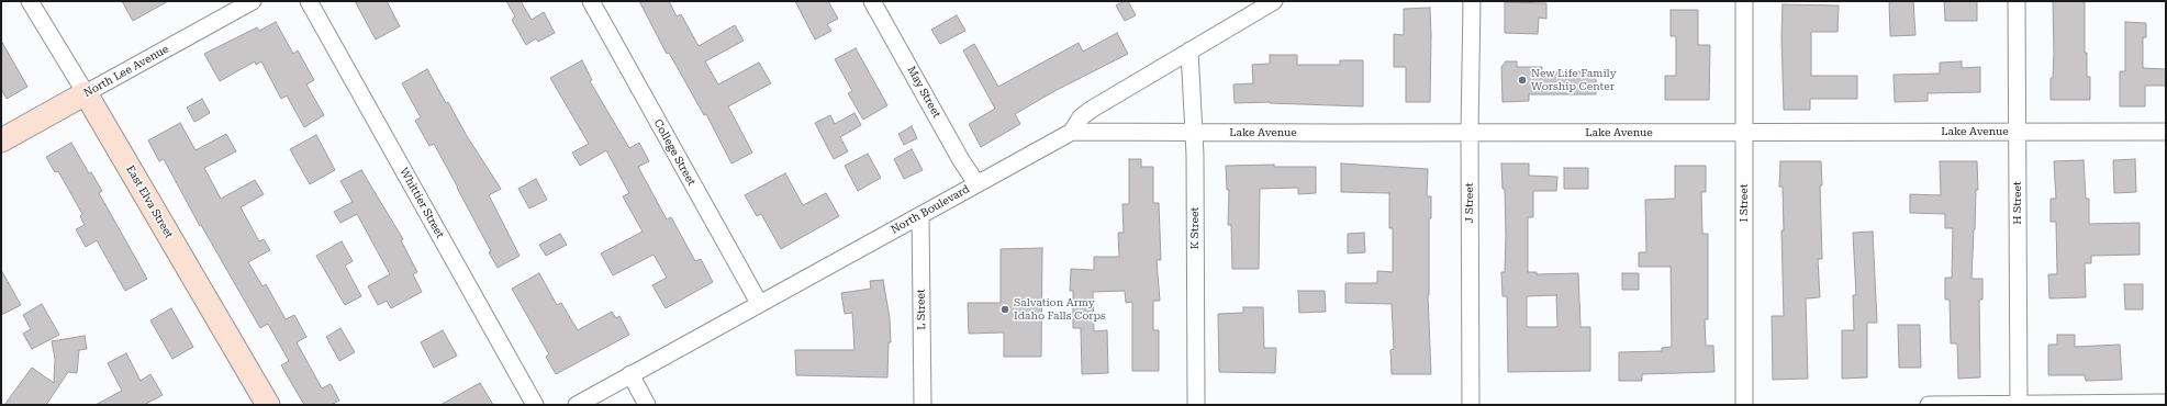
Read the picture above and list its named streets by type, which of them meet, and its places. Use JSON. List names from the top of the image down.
{
  "streets": {
    "street": [
      "North Lee Avenue",
      "May Street",
      "Lake Avenue",
      "College Street",
      "East Elva Street",
      "Whittier Street",
      "J Street",
      "I Street",
      "H Street",
      "North Boulevard",
      "K Street",
      "L Street"
    ]
  },
  "crossings": [
    ["North Lee Avenue", "East Elva Street"],
    ["May Street", "North Boulevard"],
    ["Lake Avenue", "J Street"],
    ["Lake Avenue", "I Street"],
    ["Lake Avenue", "H Street"],
    ["Lake Avenue", "North Boulevard"],
    ["Lake Avenue", "K Street"],
    ["College Street", "North Boulevard"],
    ["North Boulevard", "K Street"],
    ["North Boulevard", "L Street"]
  ],
  "places": ["New Life Family Worship Center", "Salvation Army Idaho Falls Corps"]
}
